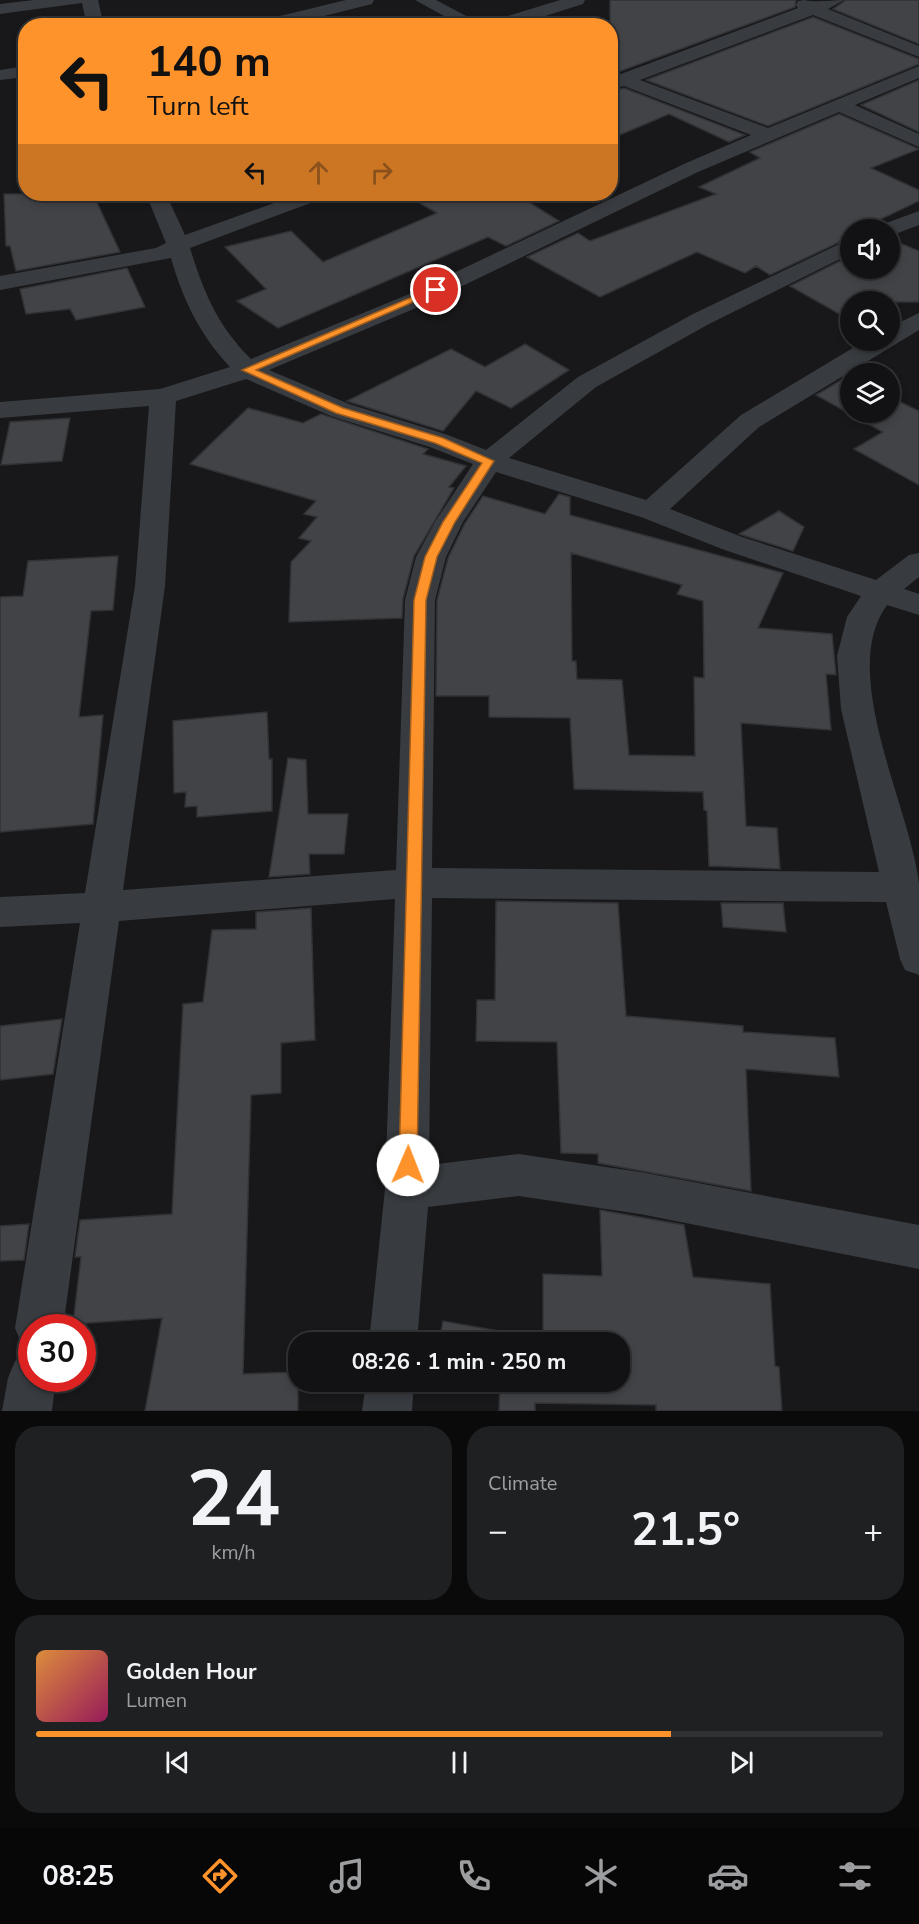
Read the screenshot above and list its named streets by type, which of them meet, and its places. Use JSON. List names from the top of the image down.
{
  "page": {
    "turn": ["140 m", "Turn left"],
    "limit": "30",
    "trip": "08:26 · 1 min · 250 m",
    "tile": [
      ["24", "km/h"],
      "Climate"
    ],
    "heat": ["−", "21.5°", "+"],
    "song": ["Golden Hour", "Lumen"],
    "tabs": "08:25"
  }
}
